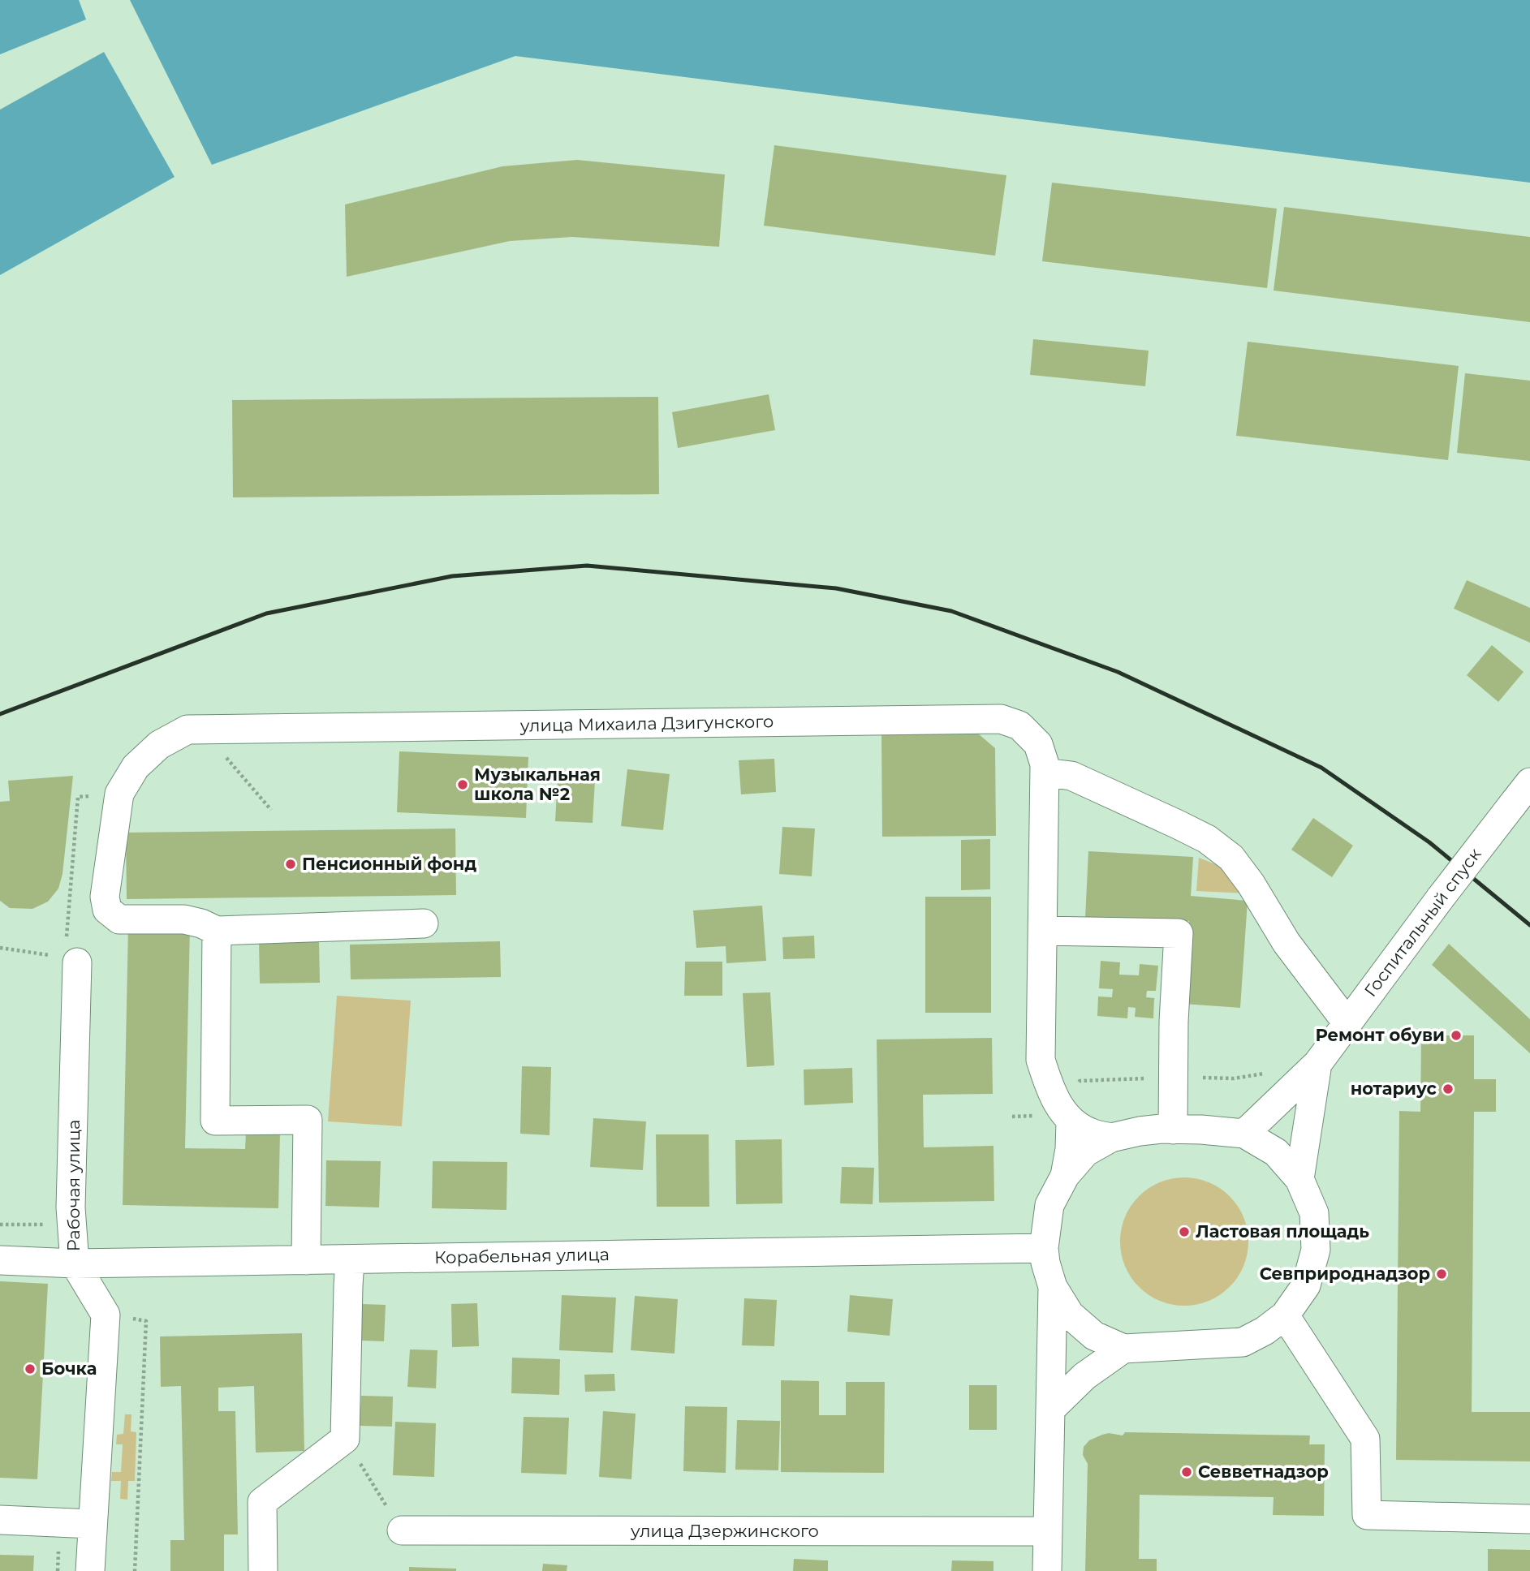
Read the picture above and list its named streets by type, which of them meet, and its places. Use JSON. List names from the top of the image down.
{
  "streets": {
    "street": [
      "улица Михаила Дзигунского",
      "Госпитальный спуск",
      "Рабочая улица",
      "Корабельная улица",
      "улица Дзержинского"
    ]
  },
  "crossings": [
    ["Рабочая улица", "Корабельная улица"]
  ],
  "places": [
    "Музыкальная школа №2",
    "Пенсионный фонд",
    "Ремонт обуви",
    "нотариус",
    "Ластовая площадь",
    "Севприроднадзор",
    "Бочка",
    "Севветнадзор"
  ]
}
